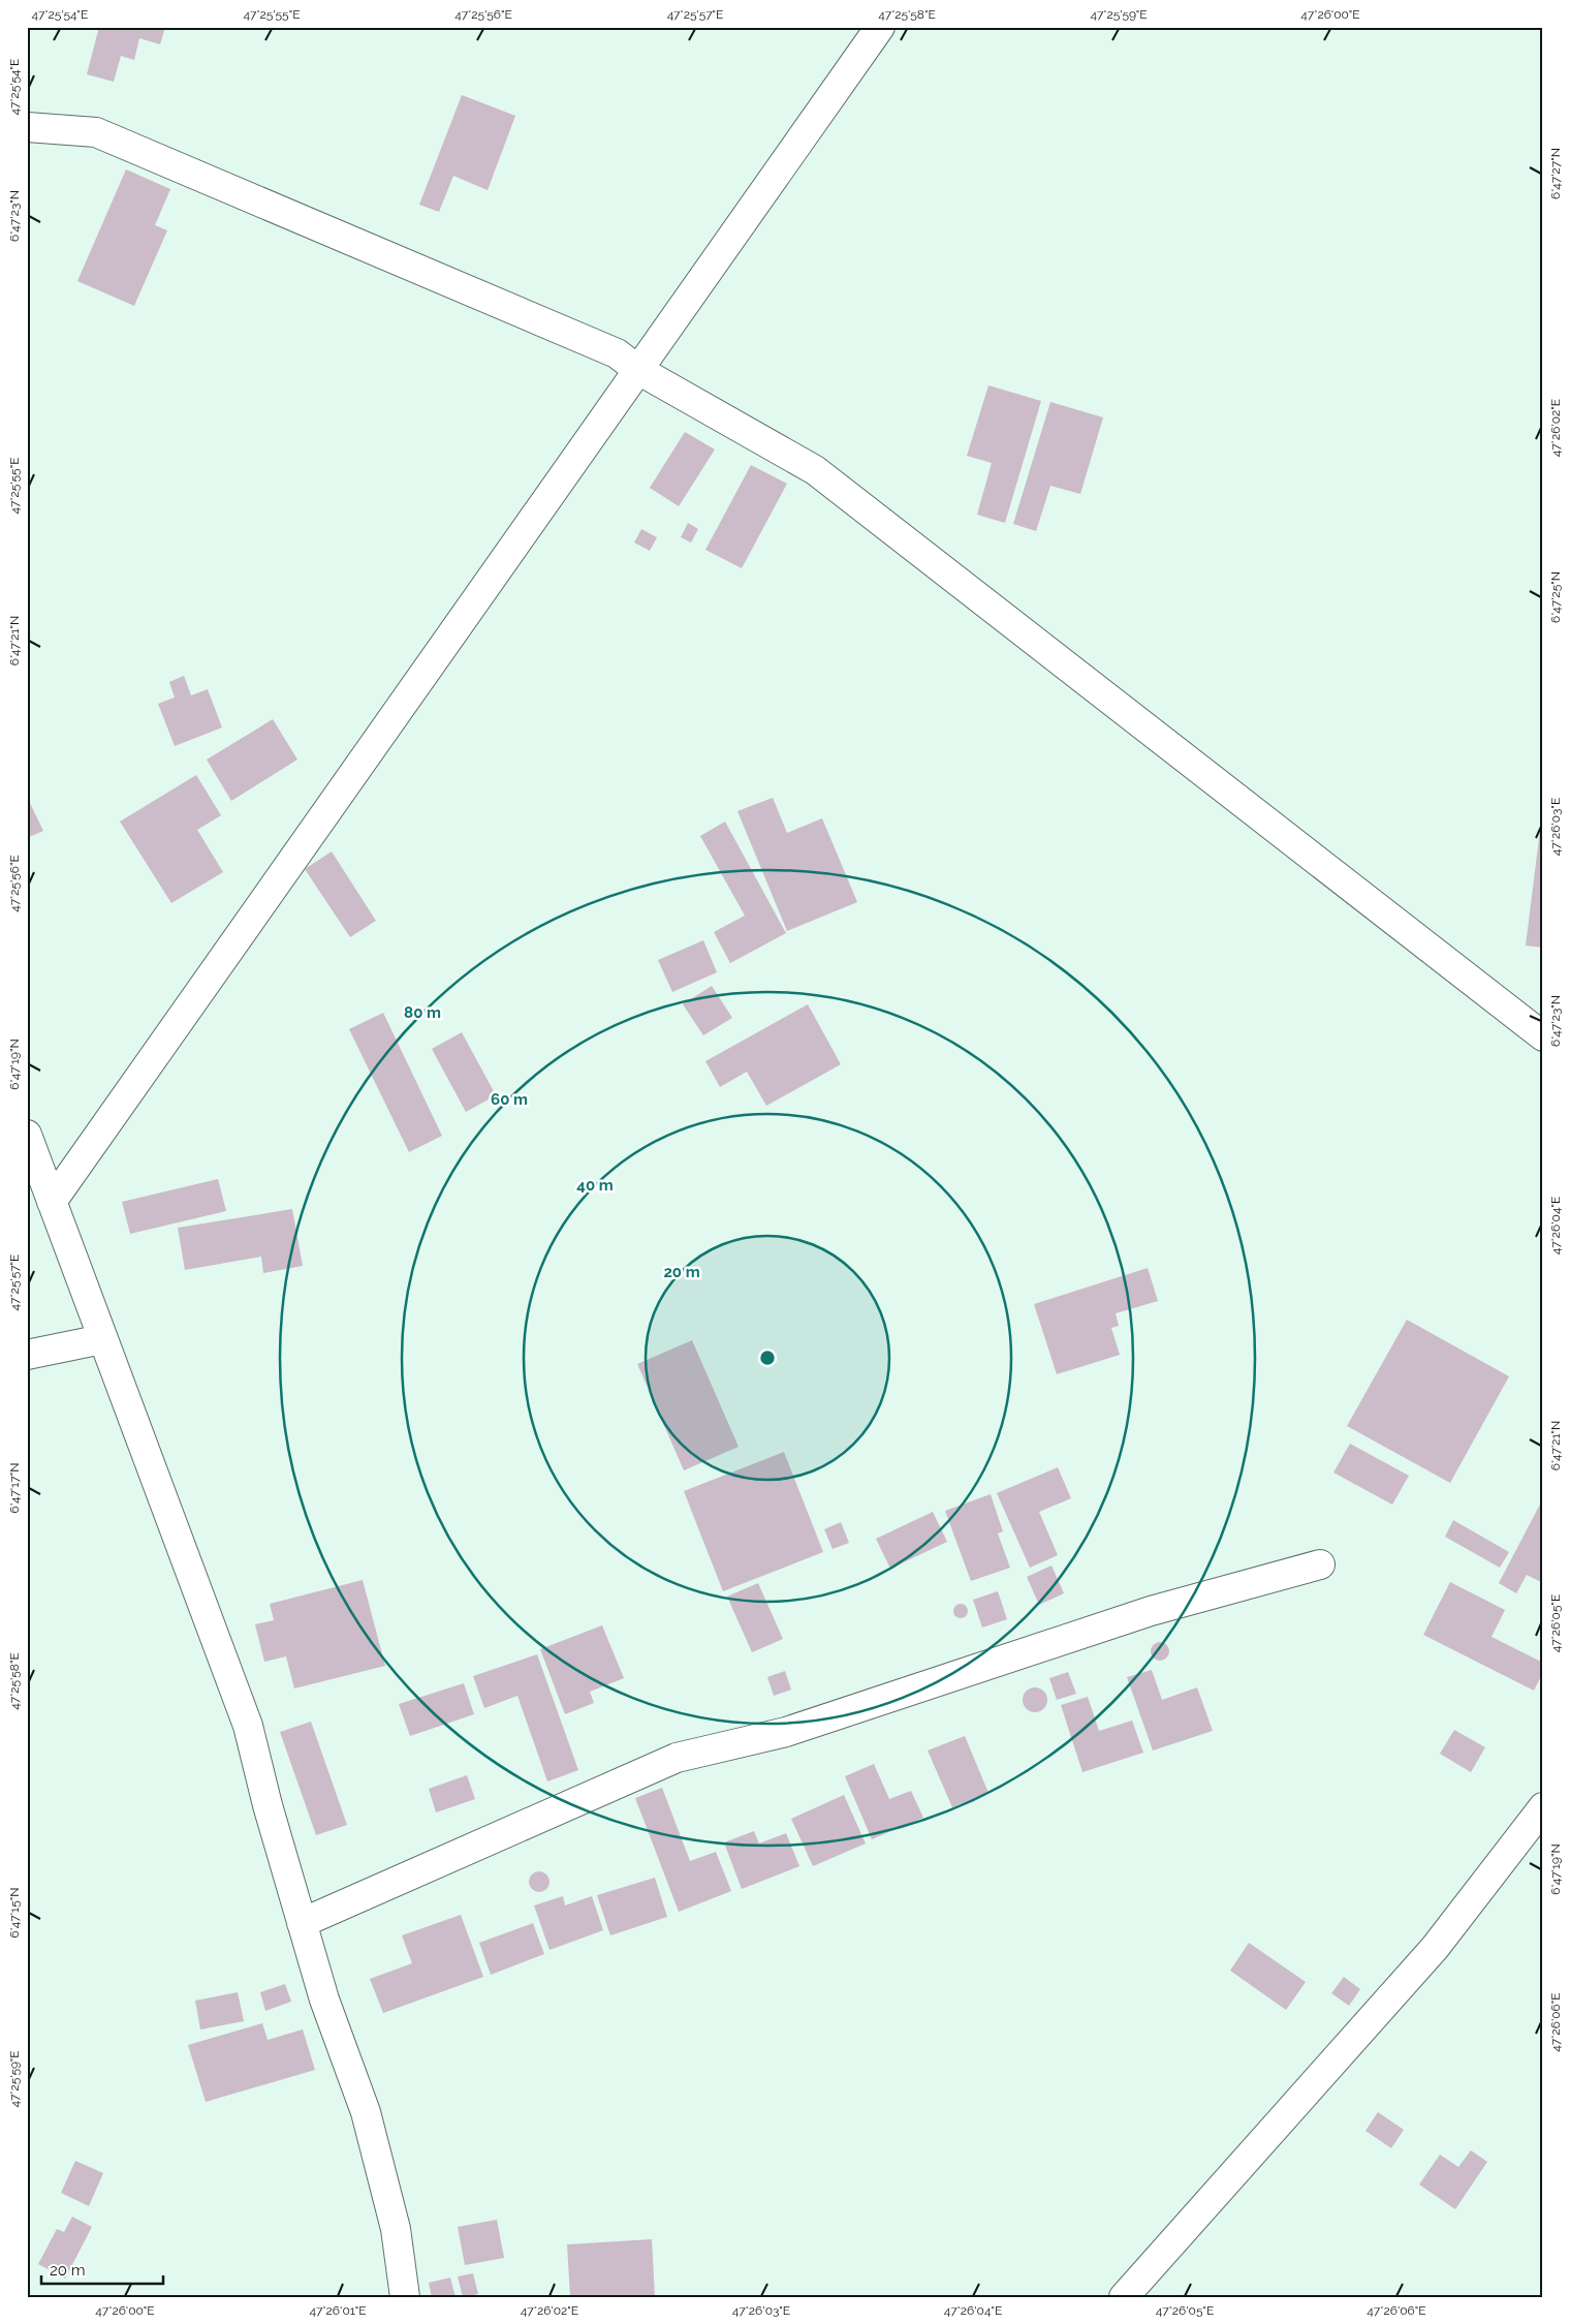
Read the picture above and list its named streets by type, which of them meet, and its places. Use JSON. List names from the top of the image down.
{
  "scale_bar": "20 m",
  "coordinates": [
    "47°25'54\"E",
    "47°25'55\"E",
    "47°25'56\"E",
    "47°25'57\"E",
    "47°25'58\"E",
    "47°25'59\"E",
    "47°26'00\"E",
    "6°47'27\"N",
    "6°47'23\"N",
    "47°26'02\"E",
    "6°47'25\"N",
    "6°47'21\"N",
    "47°26'03\"E",
    "6°47'19\"N",
    "47°26'04\"E",
    "6°47'17\"N",
    "47°26'05\"E",
    "6°47'15\"N",
    "47°26'06\"E",
    "47°26'01\"E"
  ],
  "rings": [
    "80 m",
    "60 m",
    "40 m",
    "20 m"
  ]
}
